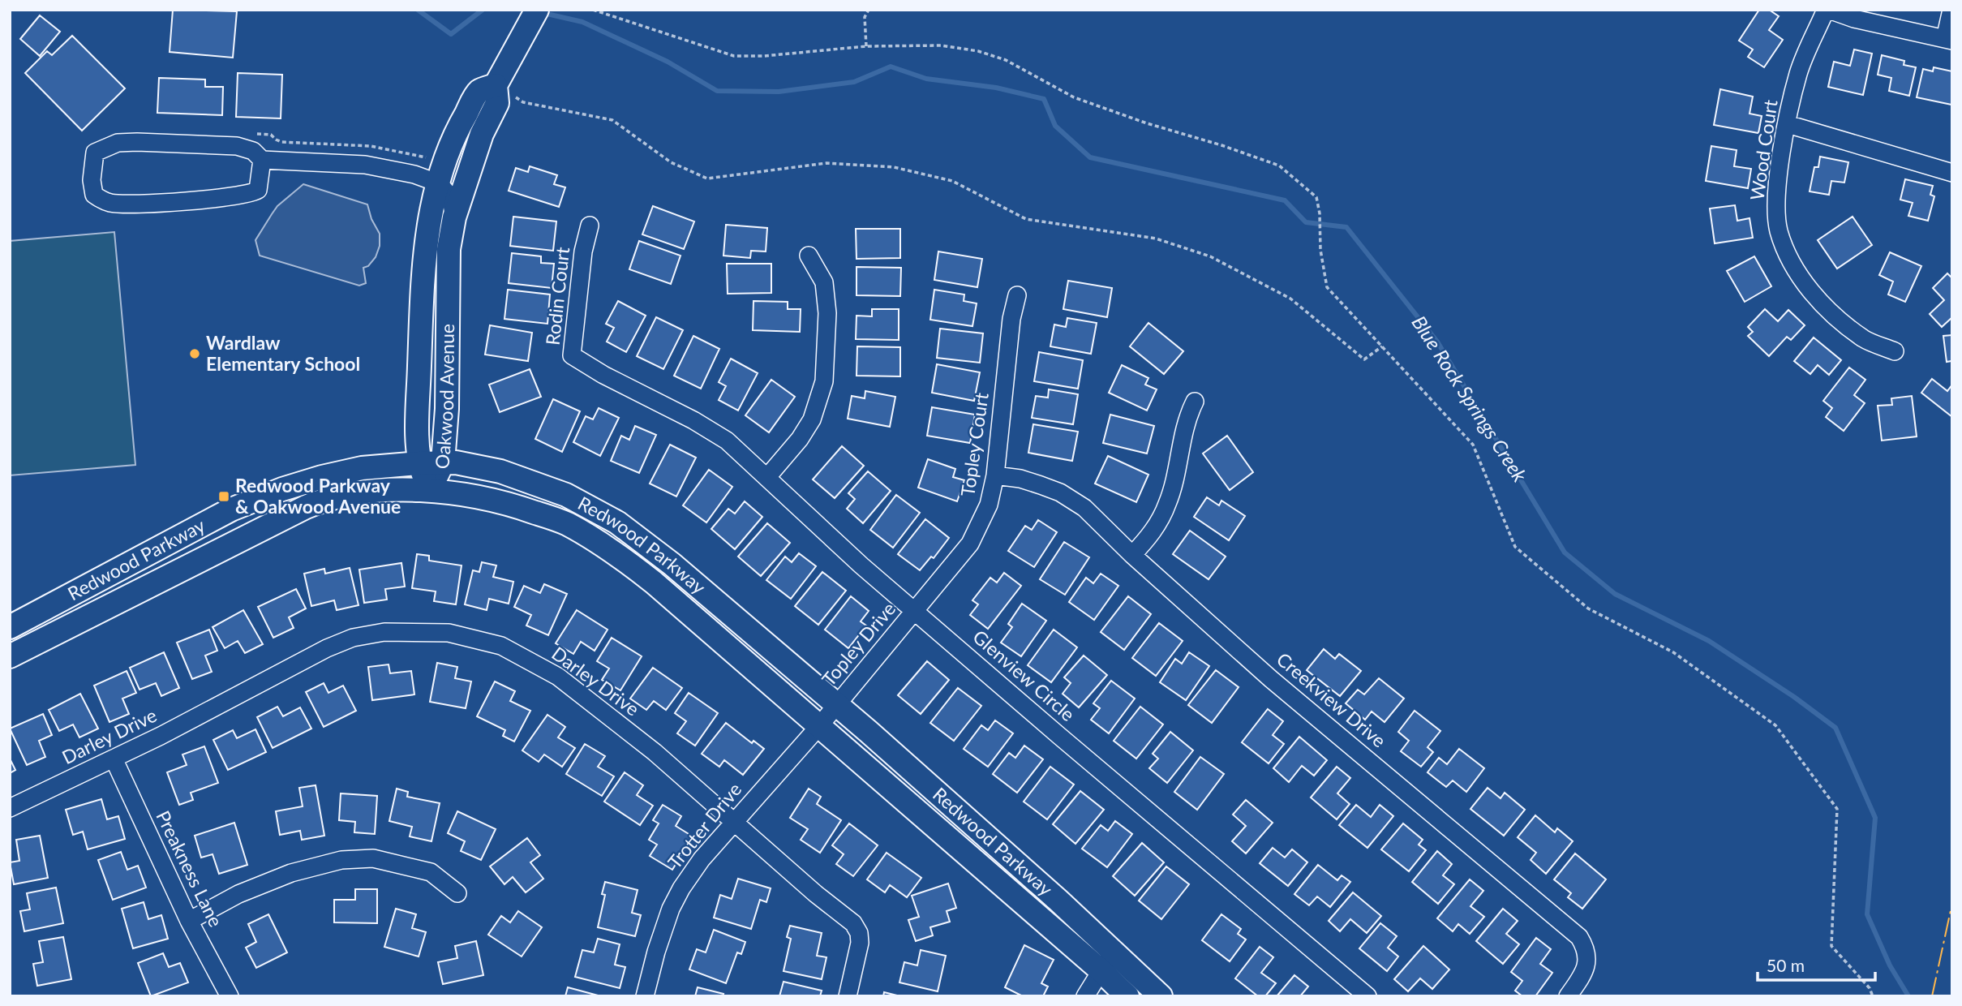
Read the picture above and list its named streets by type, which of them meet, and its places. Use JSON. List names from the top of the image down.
{
  "streets": {
    "main road": ["Oakwood Avenue", "Redwood Parkway"],
    "street": [
      "Wood Court",
      "Rodin Court",
      "Topley Court",
      "Topley Drive",
      "Glenview Circle",
      "Darley Drive",
      "Creekview Drive",
      "Trotter Drive",
      "Preakness Lane"
    ]
  },
  "crossings": [
    ["Rodin Court", "Glenview Circle"],
    ["Oakwood Avenue", "Redwood Parkway"],
    ["Topley Court", "Topley Drive"],
    ["Topley Court", "Glenview Circle"],
    ["Topley Court", "Creekview Drive"],
    ["Redwood Parkway", "Topley Drive"],
    ["Redwood Parkway", "Trotter Drive"],
    ["Topley Drive", "Glenview Circle"],
    ["Topley Drive", "Trotter Drive"],
    ["Darley Drive", "Trotter Drive"],
    ["Darley Drive", "Preakness Lane"]
  ],
  "water": ["Blue Rock Springs Creek"],
  "places": {
    "other": ["Wardlaw Elementary School"],
    "transit": ["Redwood Parkway & Oakwood Avenue"]
  },
  "scale_bar": "50 m"
}
